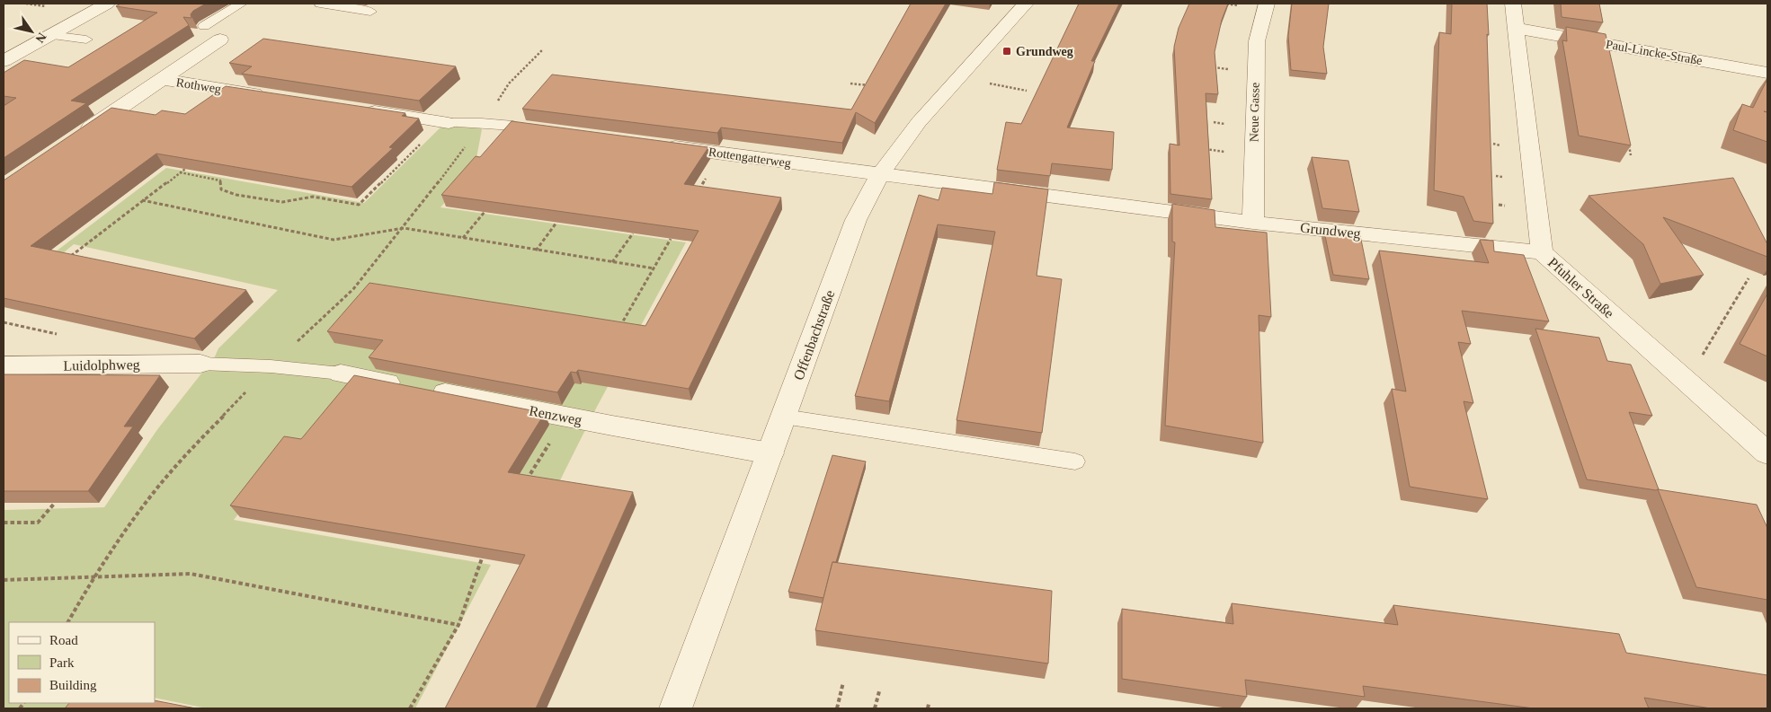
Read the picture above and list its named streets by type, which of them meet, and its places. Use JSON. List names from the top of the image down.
{
  "streets": {
    "street": [
      "Paul-Lincke-Straße",
      "Rothweg",
      "Neue Gasse",
      "Rottengatterweg",
      "Grundweg",
      "Pfuhler Straße",
      "Offenbachstraße",
      "Luidolphweg",
      "Renzweg"
    ]
  },
  "crossings": [
    ["Paul-Lincke-Straße", "Pfuhler Straße"],
    ["Neue Gasse", "Grundweg"],
    ["Rottengatterweg", "Grundweg"],
    ["Rottengatterweg", "Offenbachstraße"],
    ["Grundweg", "Pfuhler Straße"],
    ["Grundweg", "Offenbachstraße"],
    ["Offenbachstraße", "Renzweg"]
  ],
  "places": {
    "transit": ["Grundweg"]
  },
  "legend": ["Road", "Park", "Building"],
  "north": "bottom right"
}
